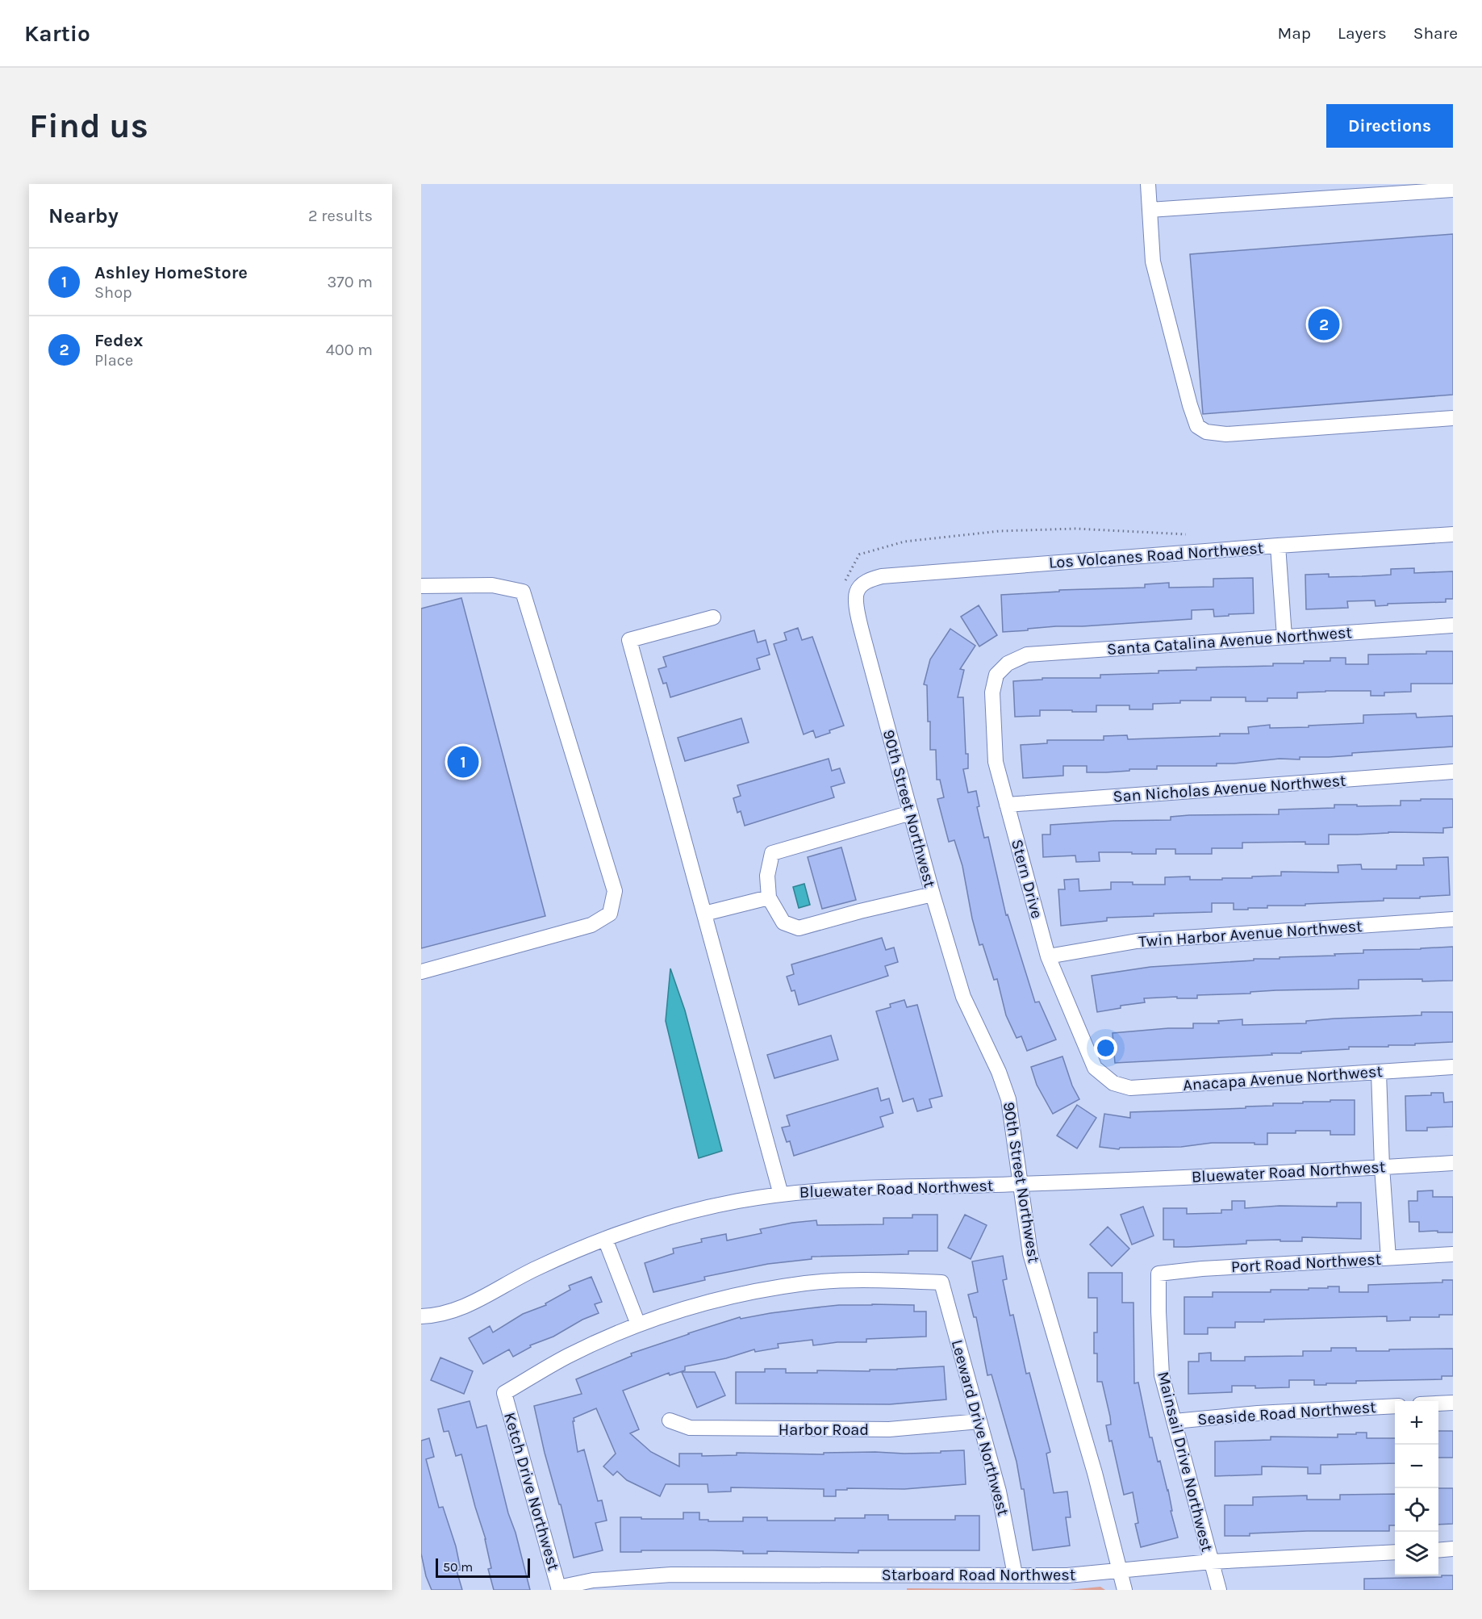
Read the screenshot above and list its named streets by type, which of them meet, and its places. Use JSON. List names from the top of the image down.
{
  "streets": {
    "street": [
      "Los Volcanes Road Northwest",
      "Santa Catalina Avenue Northwest",
      "San Nicholas Avenue Northwest",
      "90th Street Northwest",
      "Stern Drive",
      "Twin Harbor Avenue Northwest",
      "Anacapa Avenue Northwest",
      "Bluewater Road Northwest",
      "Port Road Northwest",
      "Seaside Road Northwest",
      "Leeward Drive Northwest",
      "Harbor Road",
      "Mainsail Drive Northwest",
      "Ketch Drive Northwest",
      "Starboard Road Northwest"
    ]
  },
  "crossings": [
    ["Los Volcanes Road Northwest", "90th Street Northwest"],
    ["Santa Catalina Avenue Northwest", "Stern Drive"],
    ["San Nicholas Avenue Northwest", "Stern Drive"],
    ["90th Street Northwest", "Bluewater Road Northwest"],
    ["90th Street Northwest", "Starboard Road Northwest"],
    ["Stern Drive", "Twin Harbor Avenue Northwest"],
    ["Stern Drive", "Anacapa Avenue Northwest"],
    ["Port Road Northwest", "Mainsail Drive Northwest"],
    ["Seaside Road Northwest", "Mainsail Drive Northwest"],
    ["Leeward Drive Northwest", "Harbor Road"],
    ["Leeward Drive Northwest", "Ketch Drive Northwest"],
    ["Leeward Drive Northwest", "Starboard Road Northwest"],
    ["Mainsail Drive Northwest", "Starboard Road Northwest"],
    ["Ketch Drive Northwest", "Starboard Road Northwest"]
  ],
  "scale_bar": "50 m",
  "page": {
    "header": "Kartio",
    "nav": ["Map", "Layers", "Share"],
    "buttons": "Directions",
    "title": "Find us",
    "heading": ["Nearby", "2 results"],
    "list": [
      {
        "mark": "1",
        "name": "Ashley HomeStore",
        "note": "Shop",
        "value": "370 m"
      },
      {
        "mark": "2",
        "name": "Fedex",
        "note": "Place",
        "value": "400 m"
      }
    ],
    "pins": ["2", "1"],
    "map_buttons": ["+", "−"],
    "scale": "50 m"
  }
}
